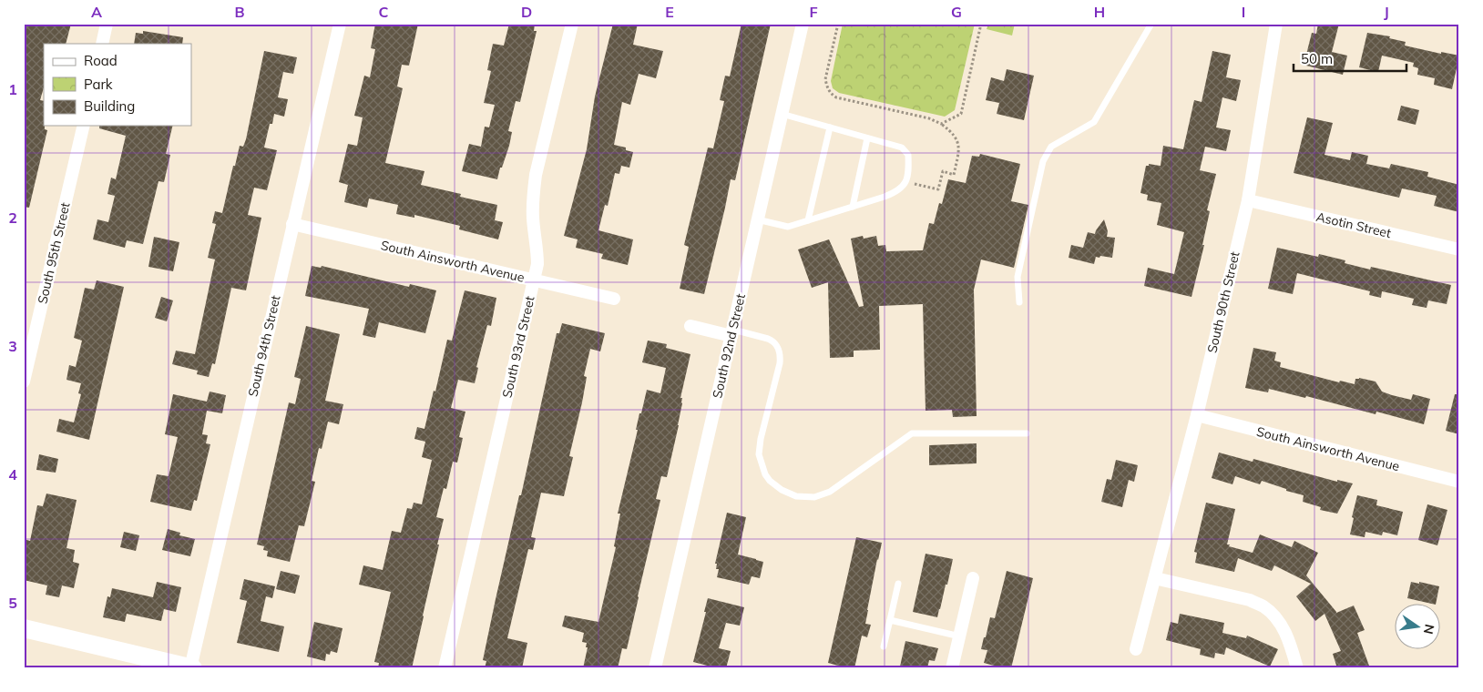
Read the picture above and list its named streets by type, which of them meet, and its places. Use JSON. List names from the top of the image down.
{
  "streets": {
    "street": [
      "Asotin Street",
      "South 95th Street",
      "South Ainsworth Avenue",
      "South 90th Street",
      "South 94th Street",
      "South 92nd Street",
      "South 93rd Street"
    ]
  },
  "crossings": [
    ["Asotin Street", "South 90th Street"],
    ["South Ainsworth Avenue", "South 90th Street"],
    ["South Ainsworth Avenue", "South 94th Street"],
    ["South Ainsworth Avenue", "South 93rd Street"]
  ],
  "legend": ["Road", "Park", "Building"],
  "scale_bar": "50 m",
  "north": "right",
  "grid": {
    "columns": [
      "A",
      "B",
      "C",
      "D",
      "E",
      "F",
      "G",
      "H",
      "I",
      "J"
    ],
    "rows": [
      "1",
      "2",
      "3",
      "4",
      "5"
    ]
  }
}
